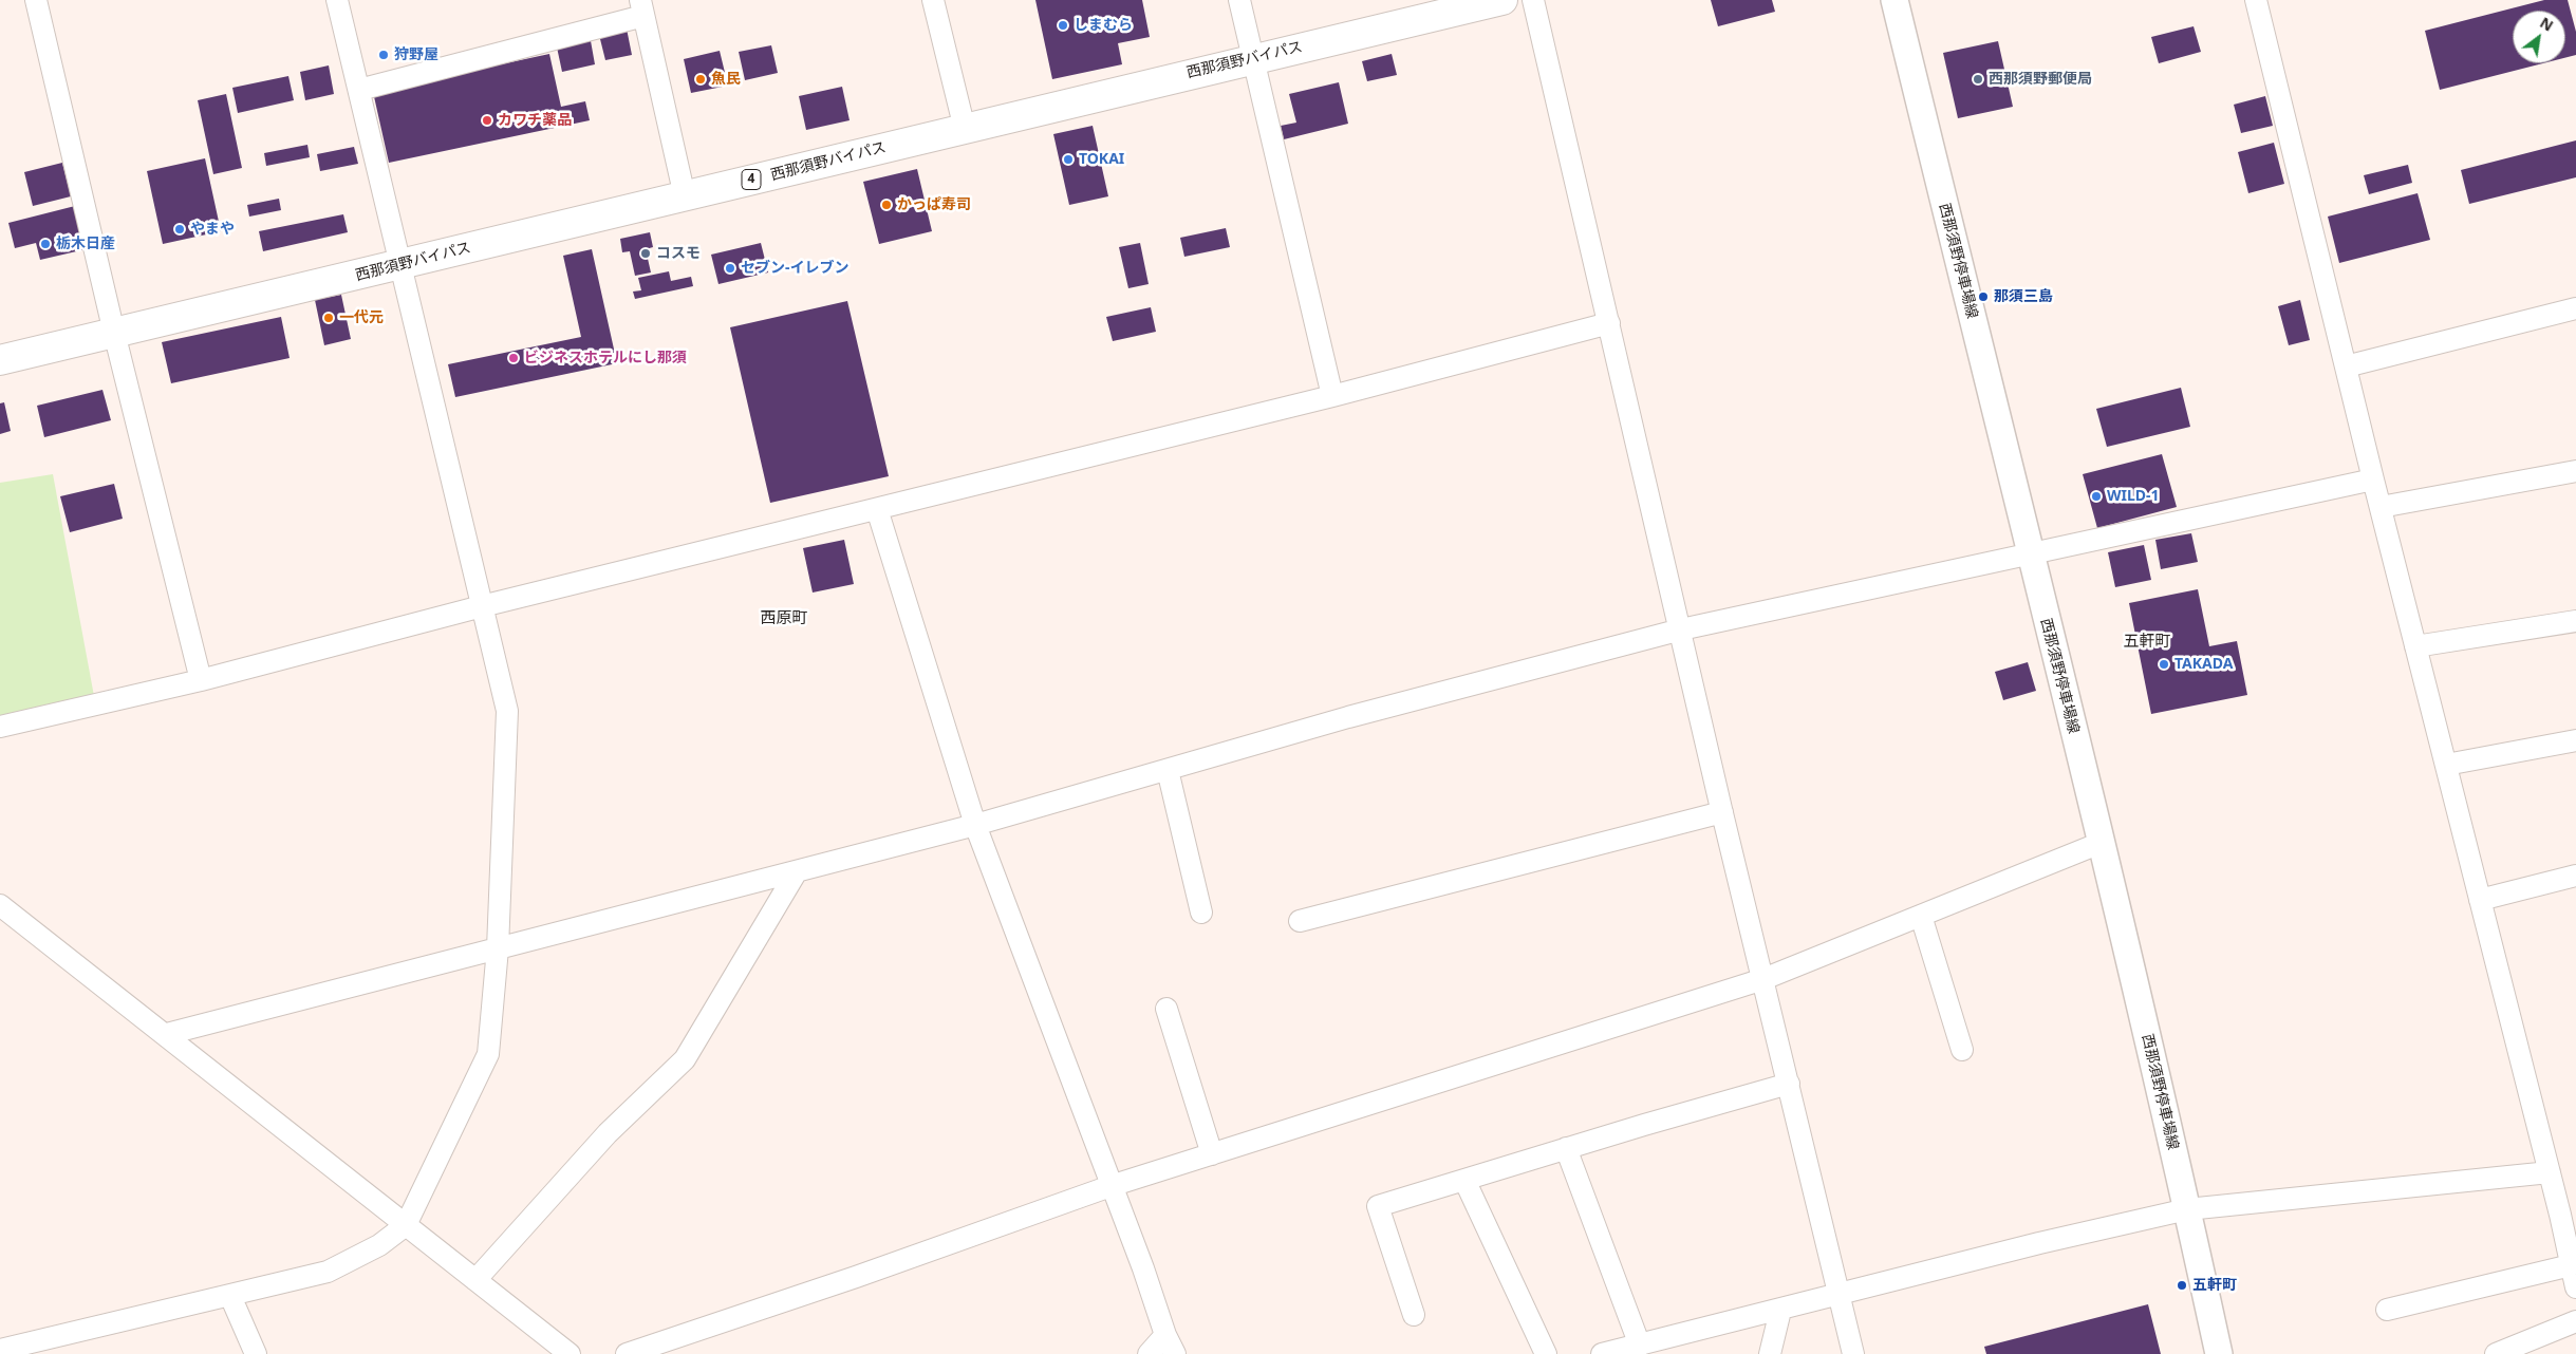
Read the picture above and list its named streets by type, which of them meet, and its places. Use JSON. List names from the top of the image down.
{
  "streets": {
    "highway": ["西那須野バイパス", "4"],
    "main road": ["西那須野停車場線"]
  },
  "districts": ["西原町", "五軒町"],
  "places": [
    "しまむら",
    "狩野屋",
    "魚民",
    "西那須野郵便局",
    "カワチ薬品",
    "TOKAI",
    "かっぱ寿司",
    "やまや",
    "栃木日産",
    "コスモ",
    "セブン-イレブン",
    "那須三島",
    "一代元",
    "ビジネスホテルにし那須",
    "WILD-1",
    "TAKADA",
    "五軒町"
  ],
  "north": "top right"
}
